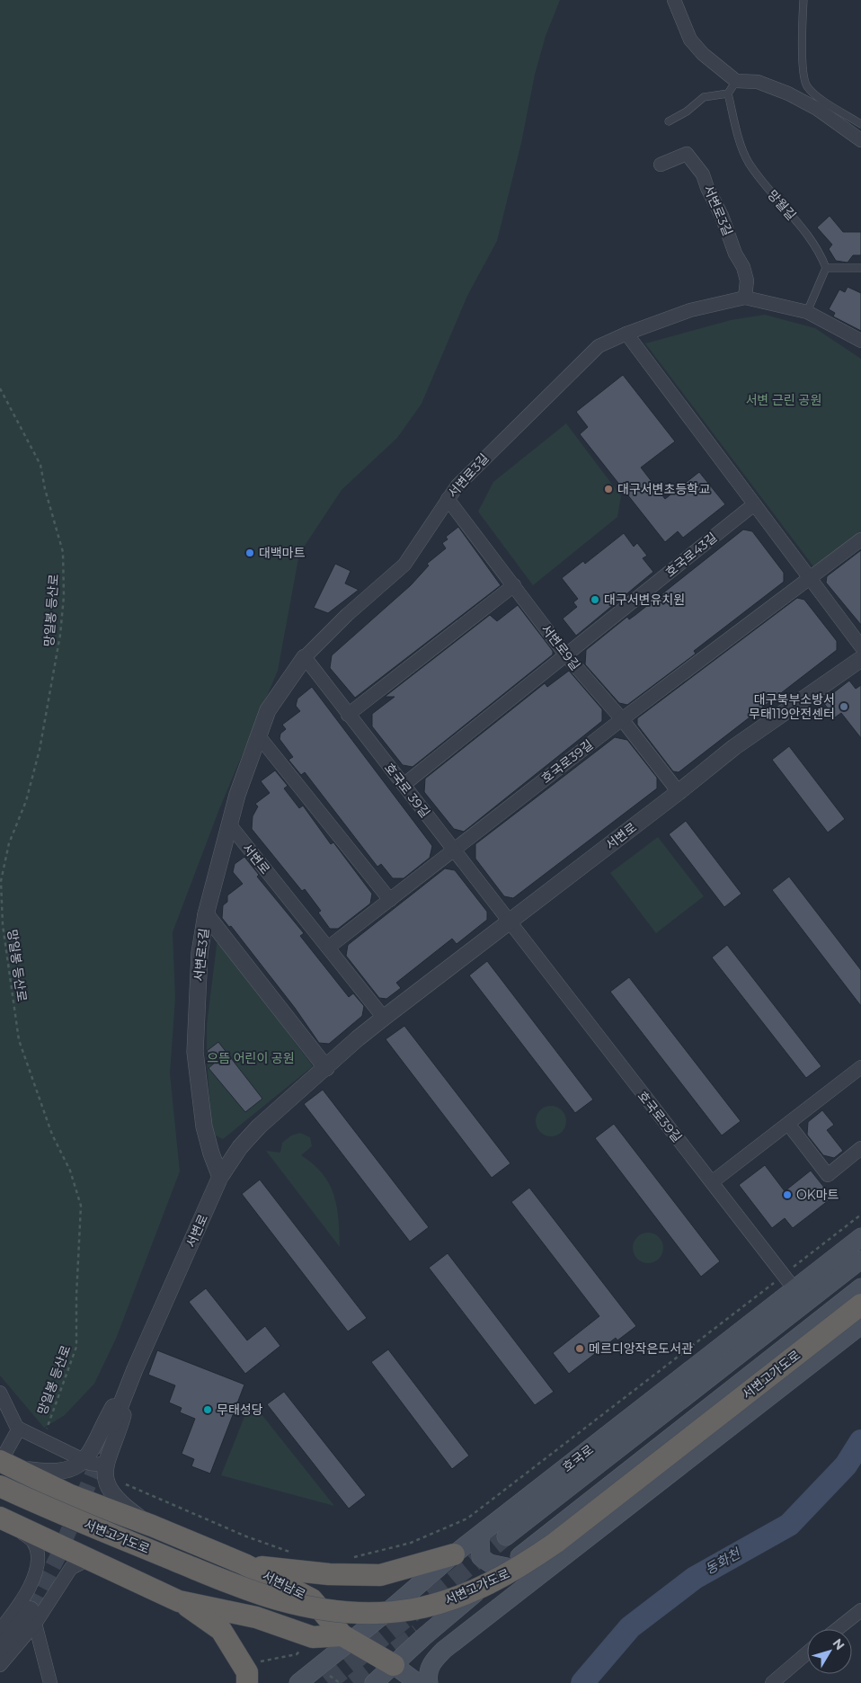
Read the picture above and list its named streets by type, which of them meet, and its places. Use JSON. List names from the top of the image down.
{
  "streets": {
    "highway": ["서변고가도로", "서변남로"],
    "main road": ["호국로"],
    "street": [
      "서변로3길",
      "호국로43길",
      "서변로9길",
      "호국로39길",
      "호국로 39길",
      "서변로"
    ],
    "lane": ["망월길"],
    "path": ["망일봉 등산로"]
  },
  "crossings": [
    ["서변로3길", "서변로9길"],
    ["서변로3길", "호국로 39길"],
    ["서변로3길", "서변로"],
    ["호국로43길", "서변로9길"],
    ["서변로9길", "호국로39길"],
    ["서변로9길", "서변로"],
    ["호국로39길", "호국로 39길"],
    ["호국로39길", "서변로"],
    ["호국로39길", "호국로"],
    ["호국로 39길", "서변로"],
    ["호국로", "서변남로"]
  ],
  "water": ["동화천"],
  "parks": ["서변 근린 공원", "으뜸 어린이 공원"],
  "places": [
    "대구서변초등학교",
    "대백마트",
    "대구서변유치원",
    "대구북부소방서 무태119안전센터",
    "OK마트",
    "메르디앙작은도서관",
    "무태성당"
  ],
  "north": "top right"
}
